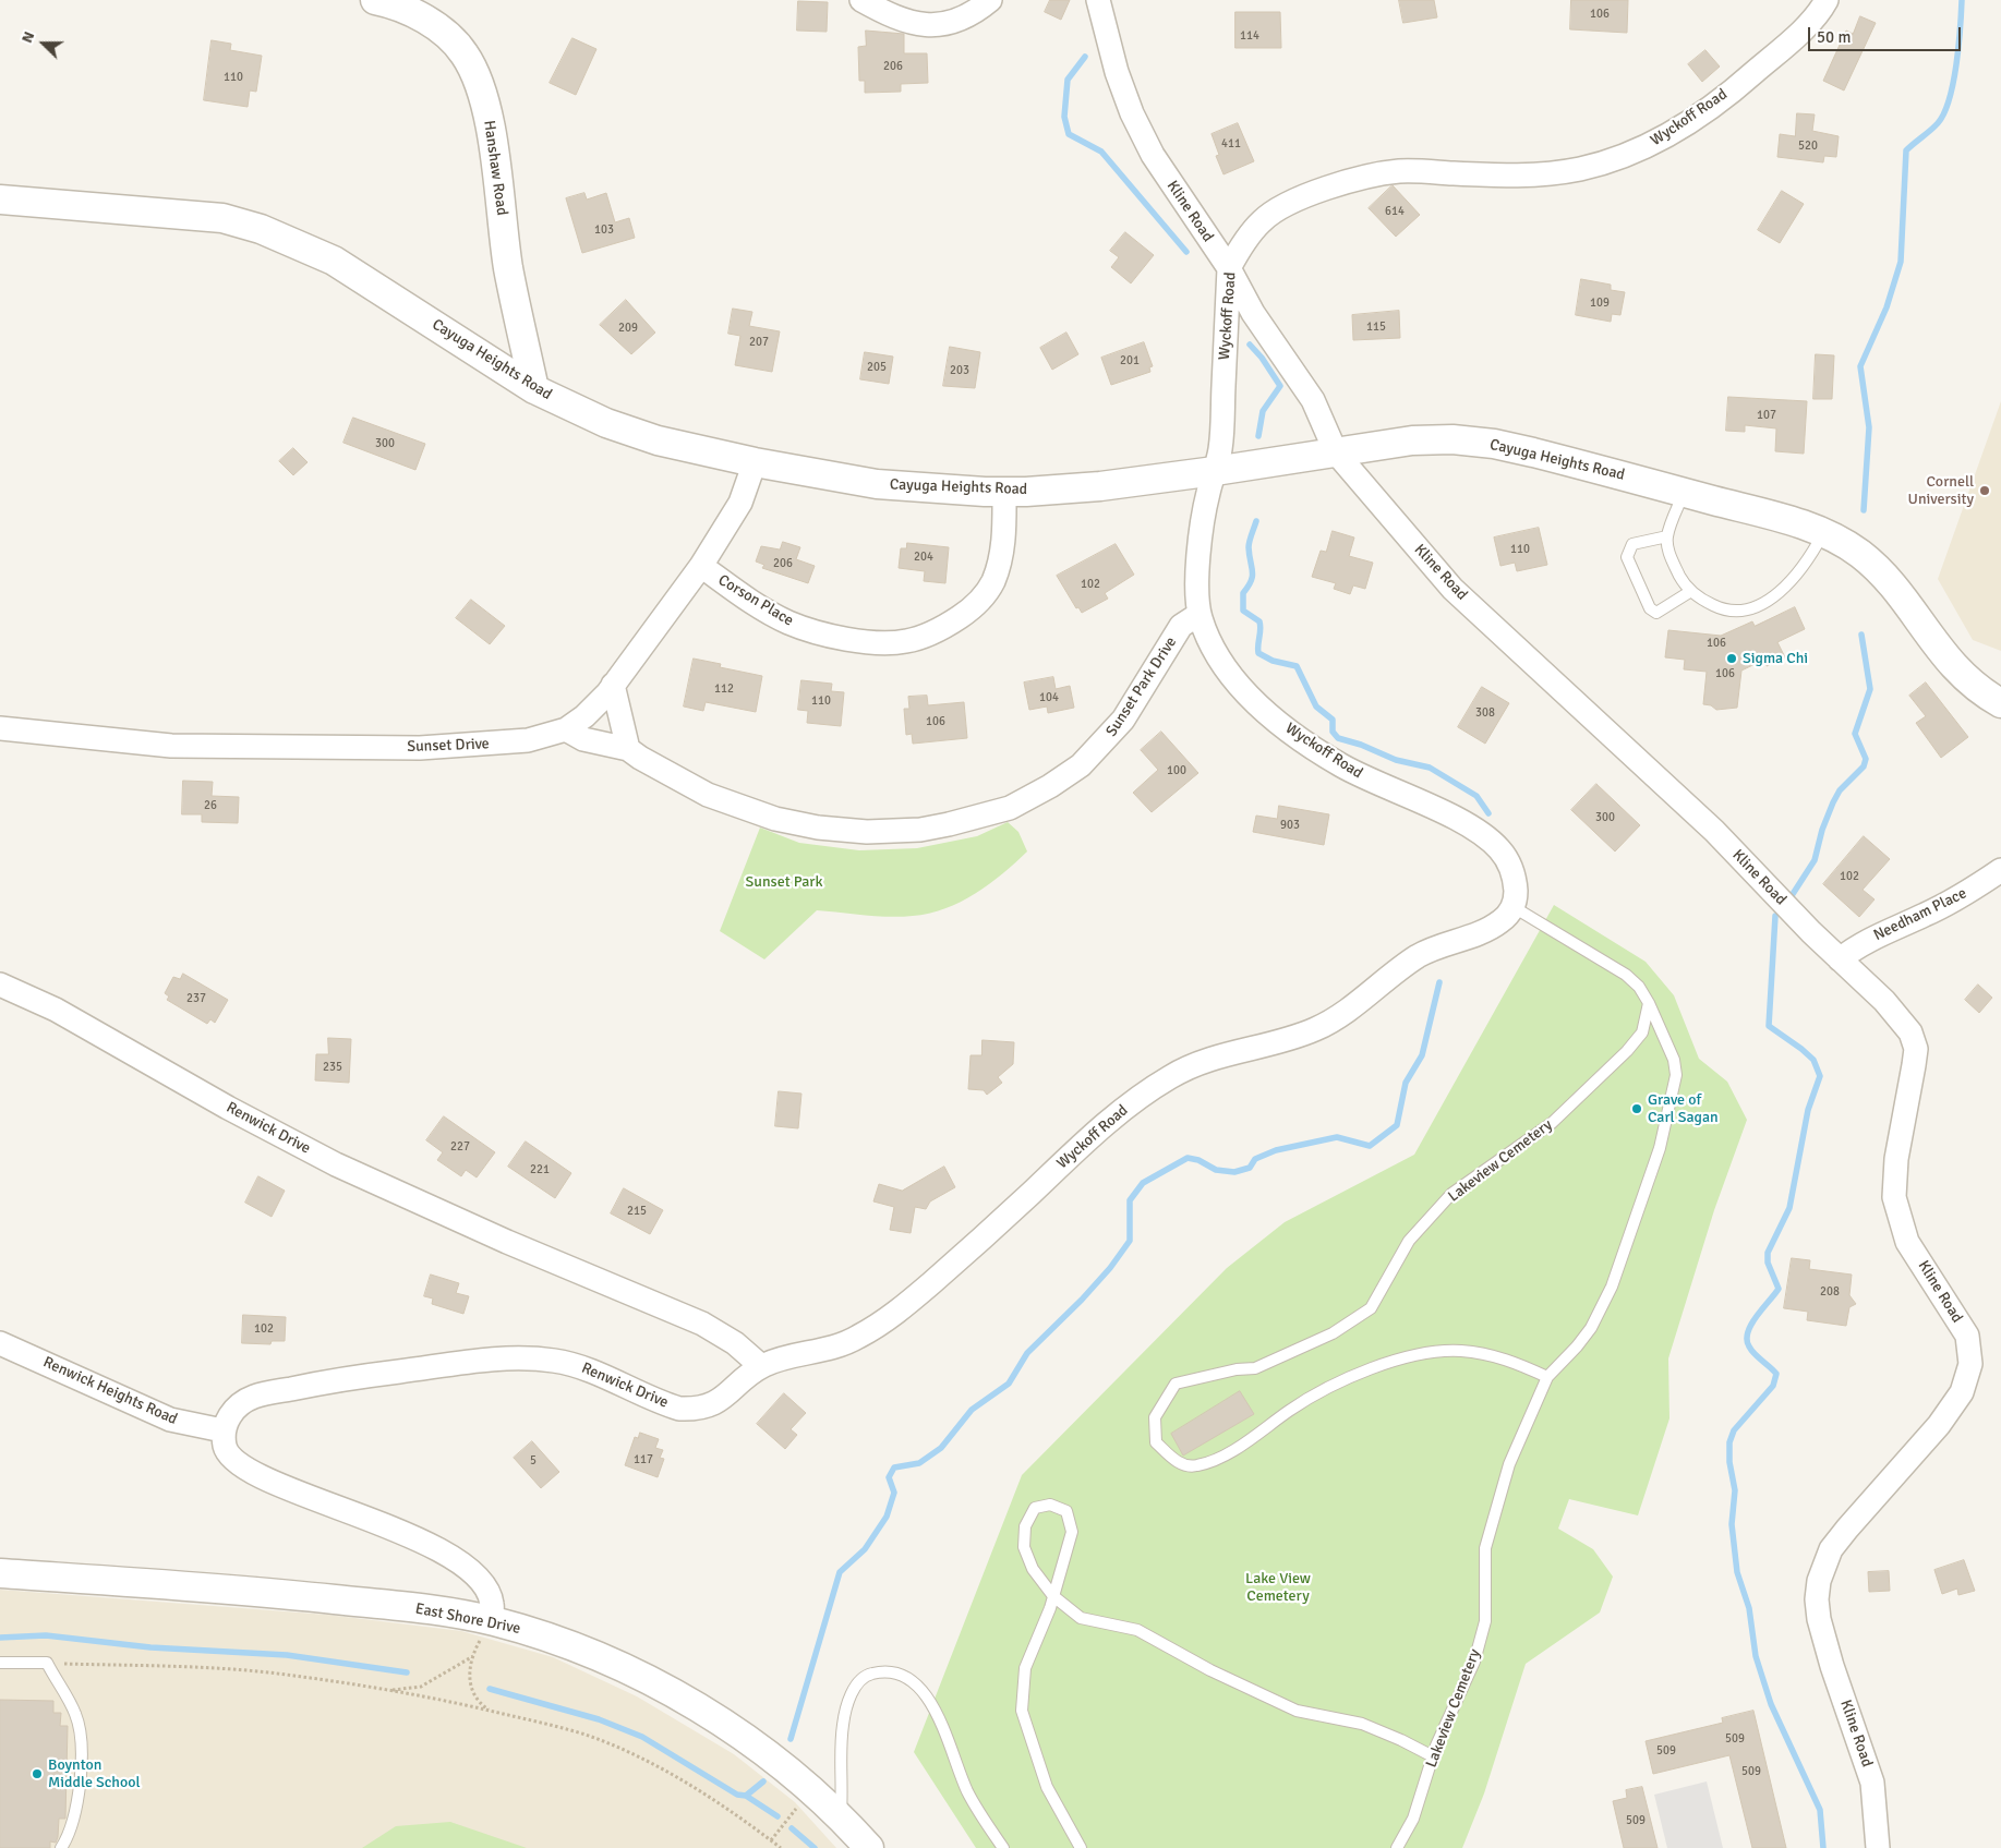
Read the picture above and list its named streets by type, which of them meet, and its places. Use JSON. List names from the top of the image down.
{
  "streets": {
    "street": [
      "Wyckoff Road",
      "Hanshaw Road",
      "Kline Road",
      "Cayuga Heights Road",
      "Corson Place",
      "Sunset Park Drive",
      "Sunset Drive",
      "Needham Place",
      "Renwick Drive",
      "Renwick Heights Road",
      "East Shore Drive"
    ],
    "lane": ["Lakeview Cemetery"]
  },
  "crossings": [
    ["Wyckoff Road", "Kline Road"],
    ["Wyckoff Road", "Cayuga Heights Road"],
    ["Wyckoff Road", "Sunset Park Drive"],
    ["Wyckoff Road", "Renwick Drive"],
    ["Wyckoff Road", "Lakeview Cemetery"],
    ["Hanshaw Road", "Cayuga Heights Road"],
    ["Kline Road", "Cayuga Heights Road"],
    ["Kline Road", "Needham Place"],
    ["Cayuga Heights Road", "Corson Place"],
    ["Cayuga Heights Road", "Sunset Drive"],
    ["Corson Place", "Sunset Drive"],
    ["Sunset Park Drive", "Sunset Drive"],
    ["Renwick Drive", "Renwick Heights Road"]
  ],
  "parks": ["Sunset Park", "Lake View Cemetery"],
  "places": [
    "Cornell University",
    "Sigma Chi",
    "Grave of Carl Sagan",
    "Boynton Middle School"
  ],
  "house_numbers": [
    "106",
    "114",
    "206",
    "110",
    "411",
    "520",
    "614",
    "103",
    "109",
    "115",
    "209",
    "207",
    "201",
    "205",
    "203",
    "107",
    "300",
    "110",
    "204",
    "206",
    "102",
    "106",
    "106",
    "112",
    "104",
    "110",
    "308",
    "106",
    "100",
    "26",
    "300",
    "903",
    "102",
    "237",
    "235",
    "227",
    "221",
    "215",
    "208",
    "102",
    "117",
    "5",
    "509",
    "509",
    "509",
    "509"
  ],
  "scale_bar": "50 m",
  "north": "left"
}
